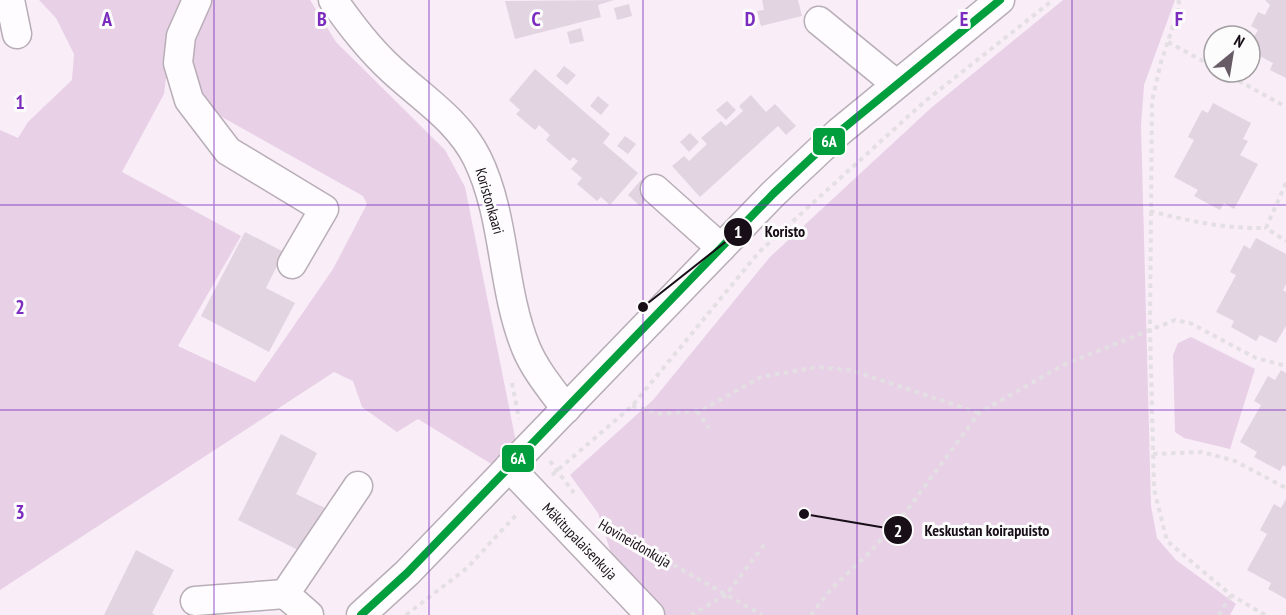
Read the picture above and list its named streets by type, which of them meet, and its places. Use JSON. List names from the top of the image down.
{
  "streets": {
    "street": ["Koristonkaari", "Mäkitupalaisenkuja"],
    "path": ["Hovineidonkuja"]
  },
  "places": ["Koristo", "Keskustan koirapuisto"],
  "lines": ["transit line 6A"],
  "north": "top right",
  "grid": {
    "columns": [
      "A",
      "B",
      "C",
      "D",
      "E",
      "F"
    ],
    "rows": ["1", "2", "3"]
  }
}
